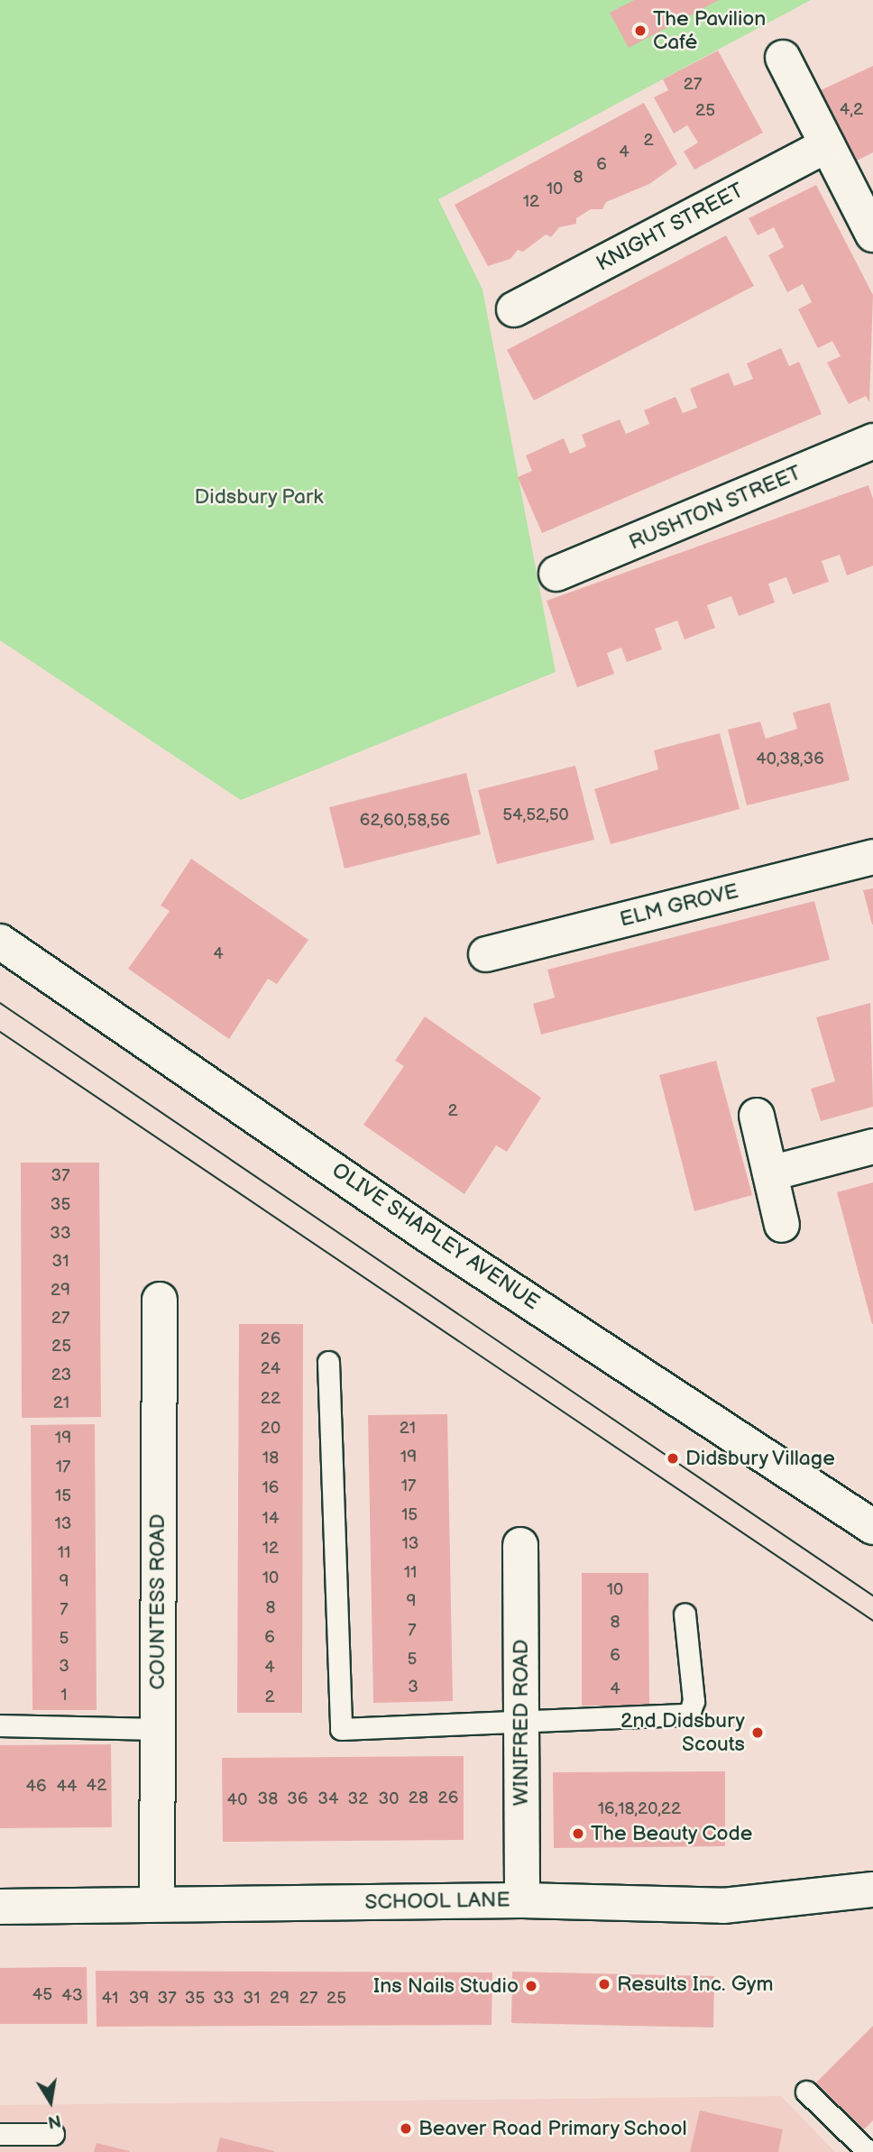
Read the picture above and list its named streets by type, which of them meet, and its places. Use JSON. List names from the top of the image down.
{
  "streets": {
    "street": [
      "KNIGHT STREET",
      "RUSHTON STREET",
      "ELM GROVE",
      "OLIVE SHAPLEY AVENUE",
      "COUNTESS ROAD",
      "WINIFRED ROAD",
      "SCHOOL LANE"
    ]
  },
  "crossings": [
    ["COUNTESS ROAD", "SCHOOL LANE"],
    ["WINIFRED ROAD", "SCHOOL LANE"]
  ],
  "parks": ["Didsbury Park"],
  "places": [
    "The Pavilion Café",
    "Didsbury Village",
    "2nd Didsbury Scouts",
    "The Beauty Code",
    "Results Inc. Gym",
    "Ins Nails Studio",
    "Beaver Road Primary School"
  ],
  "house_numbers": [
    "27",
    "4,2",
    "25",
    "2",
    "4",
    "6",
    "8",
    "10",
    "12",
    "40,38,36",
    "54,52,50",
    "62,60,58,56",
    "4",
    "2",
    "37",
    "35",
    "33",
    "31",
    "29",
    "27",
    "26",
    "25",
    "24",
    "23",
    "22",
    "21",
    "20",
    "21",
    "19",
    "19",
    "18",
    "17",
    "17",
    "16",
    "15",
    "15",
    "14",
    "13",
    "13",
    "12",
    "11",
    "11",
    "10",
    "9",
    "10",
    "9",
    "8",
    "7",
    "8",
    "7",
    "6",
    "5",
    "6",
    "5",
    "3",
    "4",
    "3",
    "4",
    "1",
    "2",
    "42",
    "46",
    "44",
    "28",
    "26",
    "38",
    "36",
    "34",
    "32",
    "30",
    "40",
    "16,18,20,22",
    "45",
    "43",
    "41",
    "39",
    "37",
    "35",
    "33",
    "31",
    "29",
    "27",
    "25"
  ],
  "north": "bottom"
}
